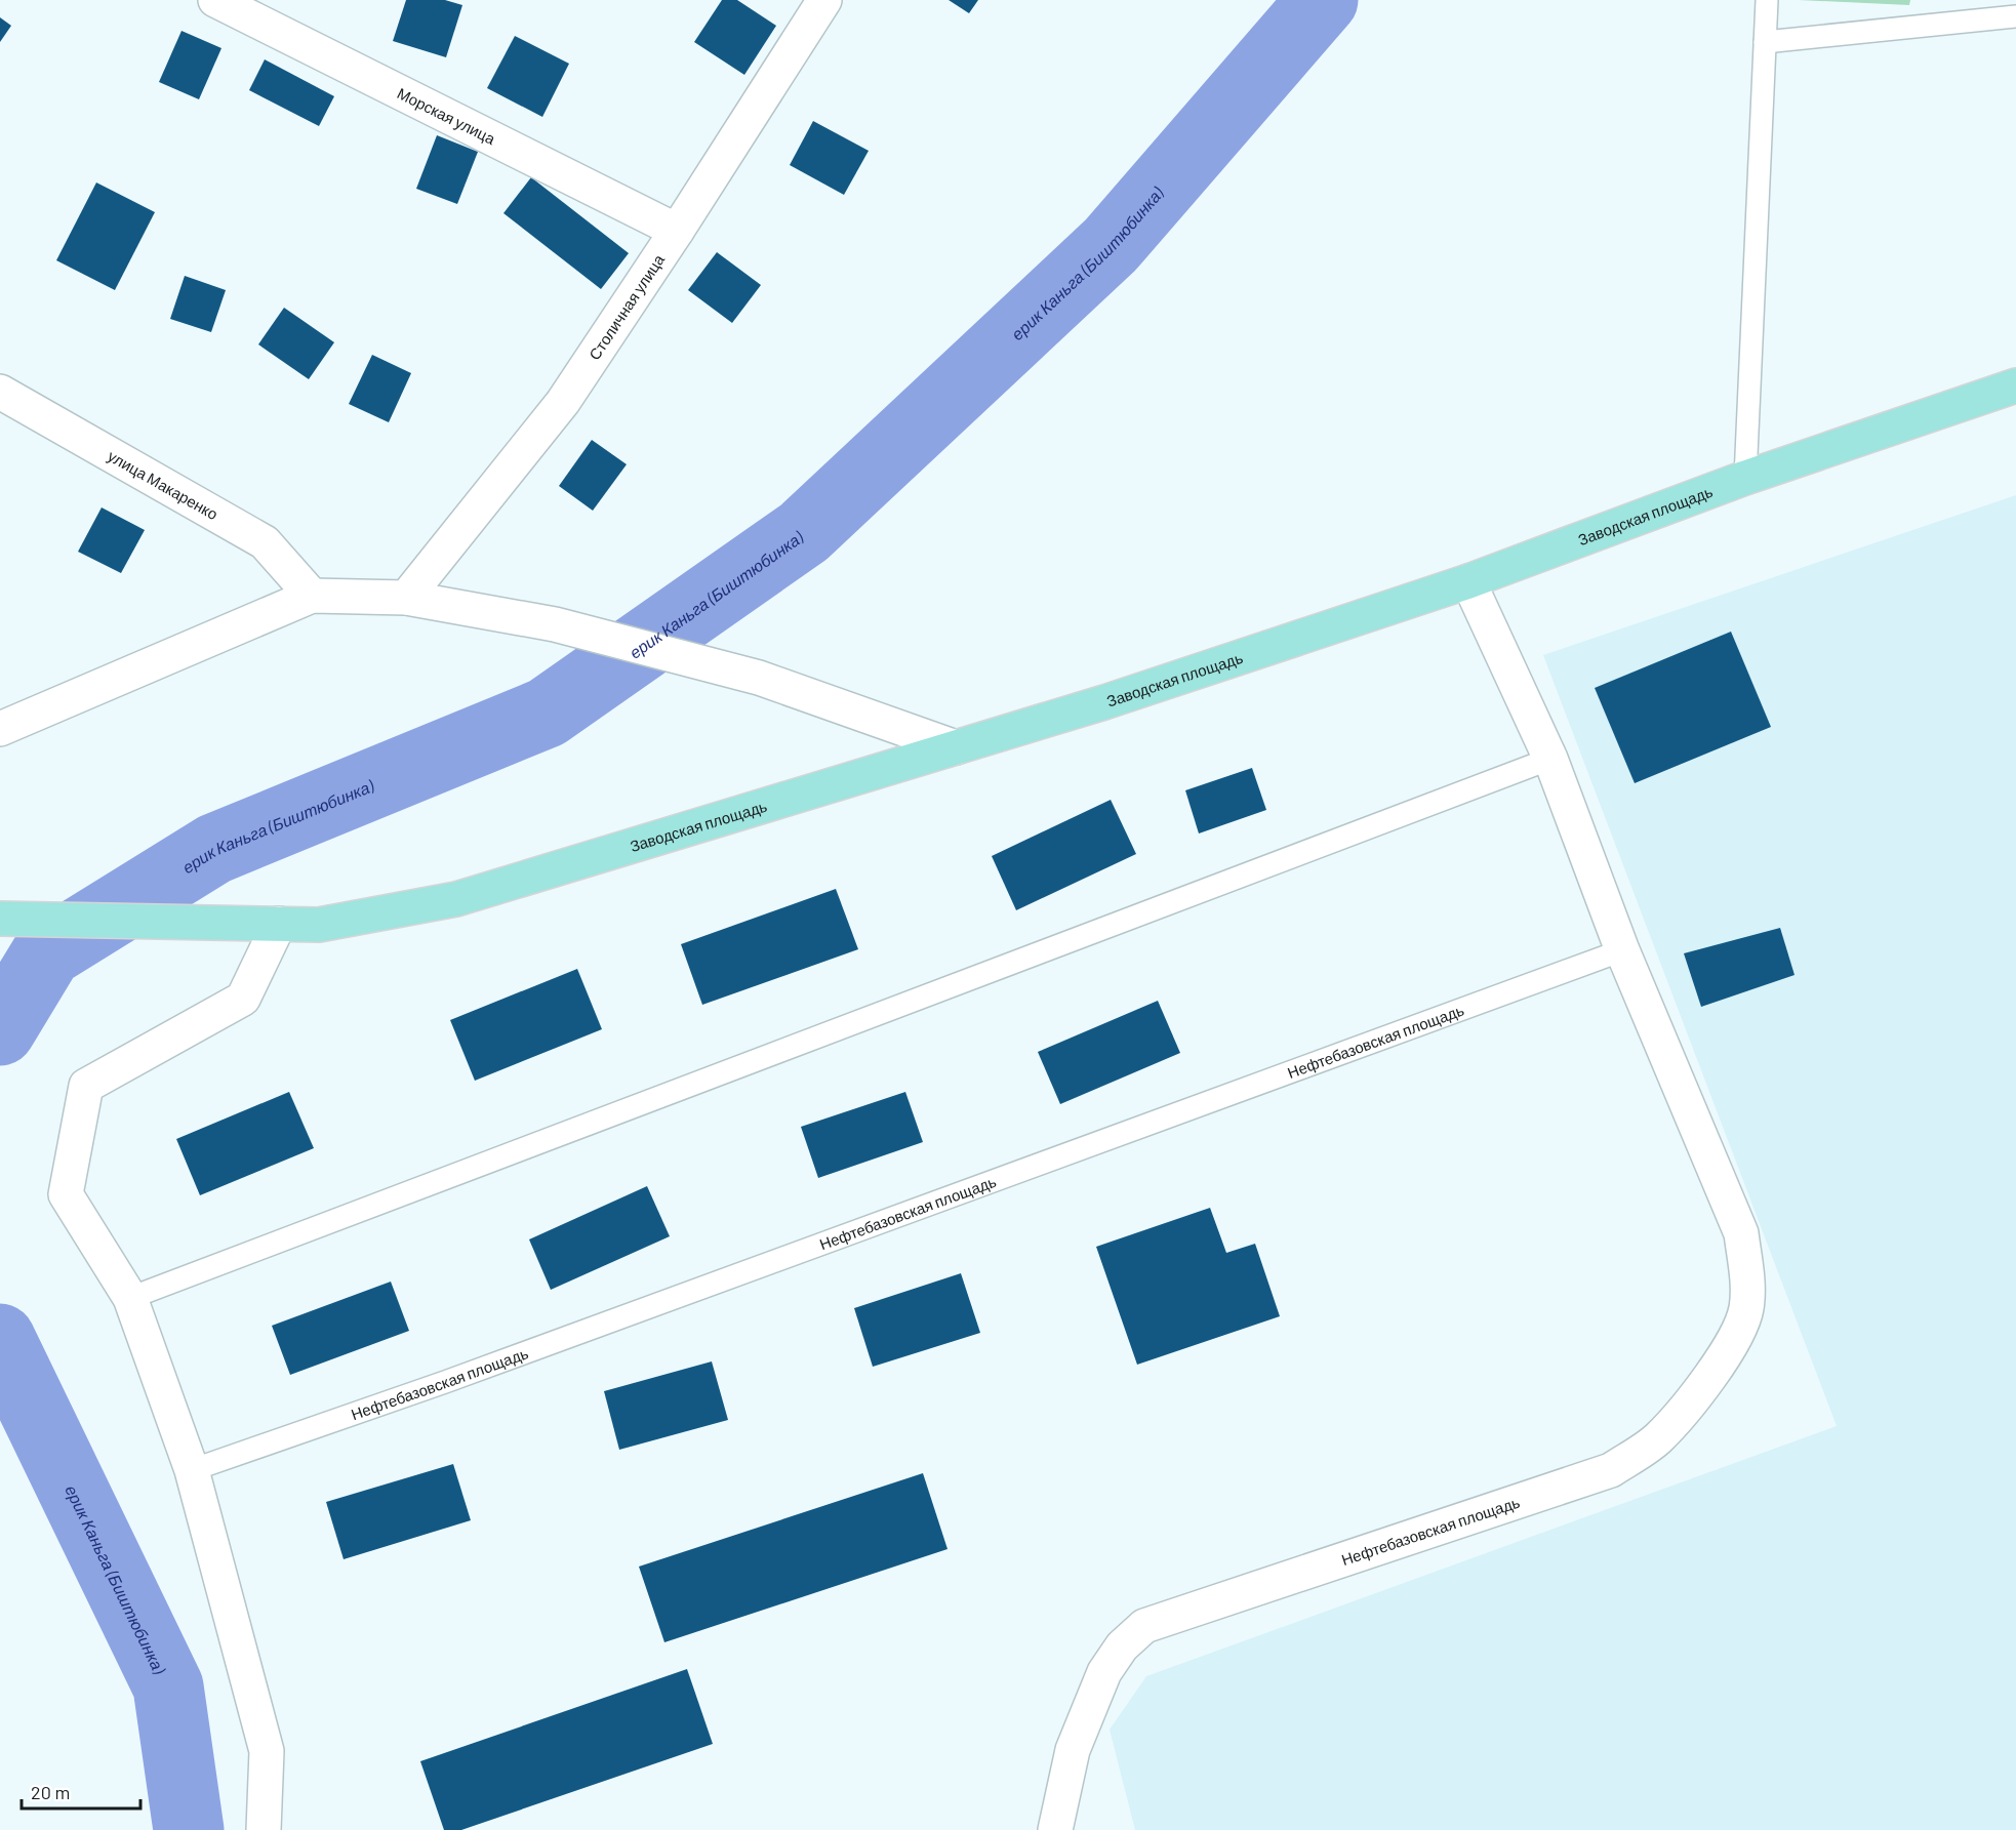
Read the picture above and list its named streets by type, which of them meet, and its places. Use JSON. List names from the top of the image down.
{
  "streets": {
    "main road": ["Заводская площадь"],
    "street": [
      "Морская улица",
      "Столичная улица",
      "улица Макаренко",
      "Нефтебазовская площадь"
    ]
  },
  "crossings": [
    ["Морская улица", "Столичная улица"],
    ["Заводская площадь", "Нефтебазовская площадь"]
  ],
  "water": ["ерик Каньга (Биштюбинка)"],
  "scale_bar": "20 m"
}
